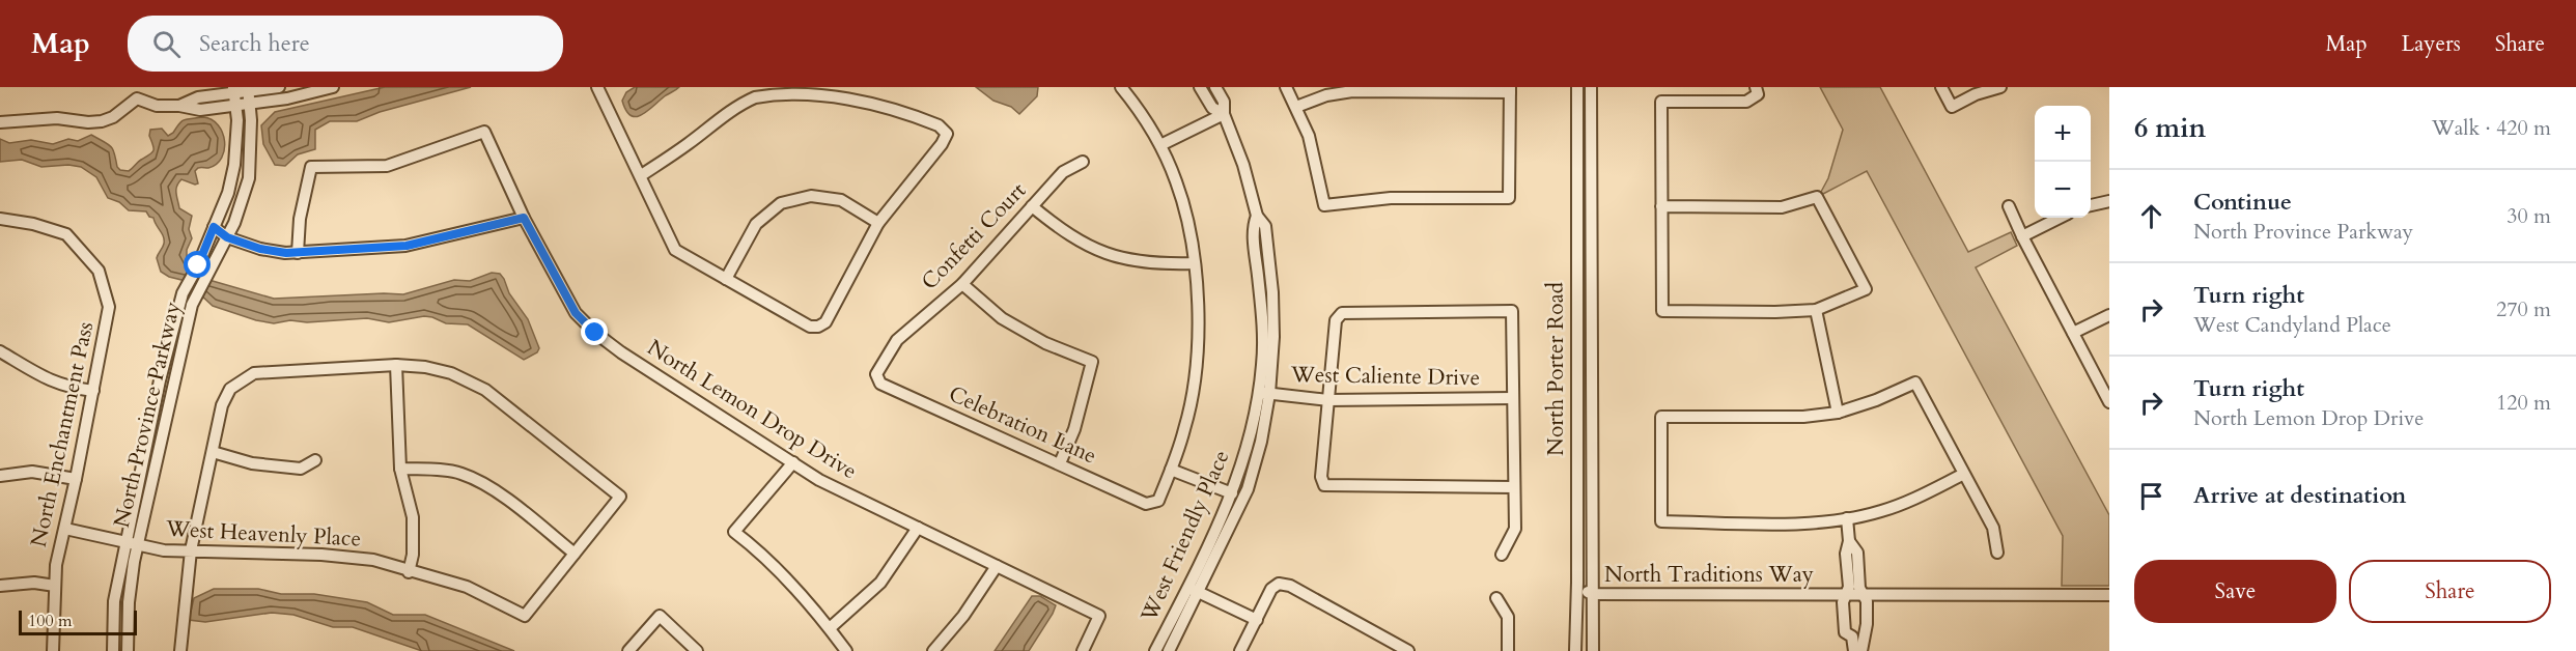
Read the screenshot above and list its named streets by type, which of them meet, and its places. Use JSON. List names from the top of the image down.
{
  "streets": {
    "street": [
      "Confetti Court",
      "North Porter Road",
      "West Caliente Drive",
      "North Lemon Drop Drive",
      "North Province Parkway",
      "Celebration Lane",
      "North Enchantment Pass",
      "West Heavenly Place",
      "West Friendly Place",
      "North Traditions Way"
    ]
  },
  "crossings": [
    ["Confetti Court", "Celebration Lane"],
    ["North Porter Road", "North Traditions Way"],
    ["West Caliente Drive", "West Friendly Place"],
    ["North Province Parkway", "West Heavenly Place"],
    ["North Enchantment Pass", "West Heavenly Place"]
  ],
  "scale_bar": "100 m",
  "page": {
    "header": "Map",
    "search": "Search here",
    "nav": ["Map", "Layers", "Share"],
    "heading": ["6 min", "Walk · 420 m"],
    "map_buttons": ["+", "−"],
    "list": [
      ["Continue", "North Province Parkway", "30 m"],
      ["Turn right", "West Candyland Place", "270 m"],
      ["Turn right", "North Lemon Drop Drive", "120 m"],
      "Arrive at destination"
    ],
    "buttons": ["Save", "Share"],
    "scale": "100 m"
  }
}
